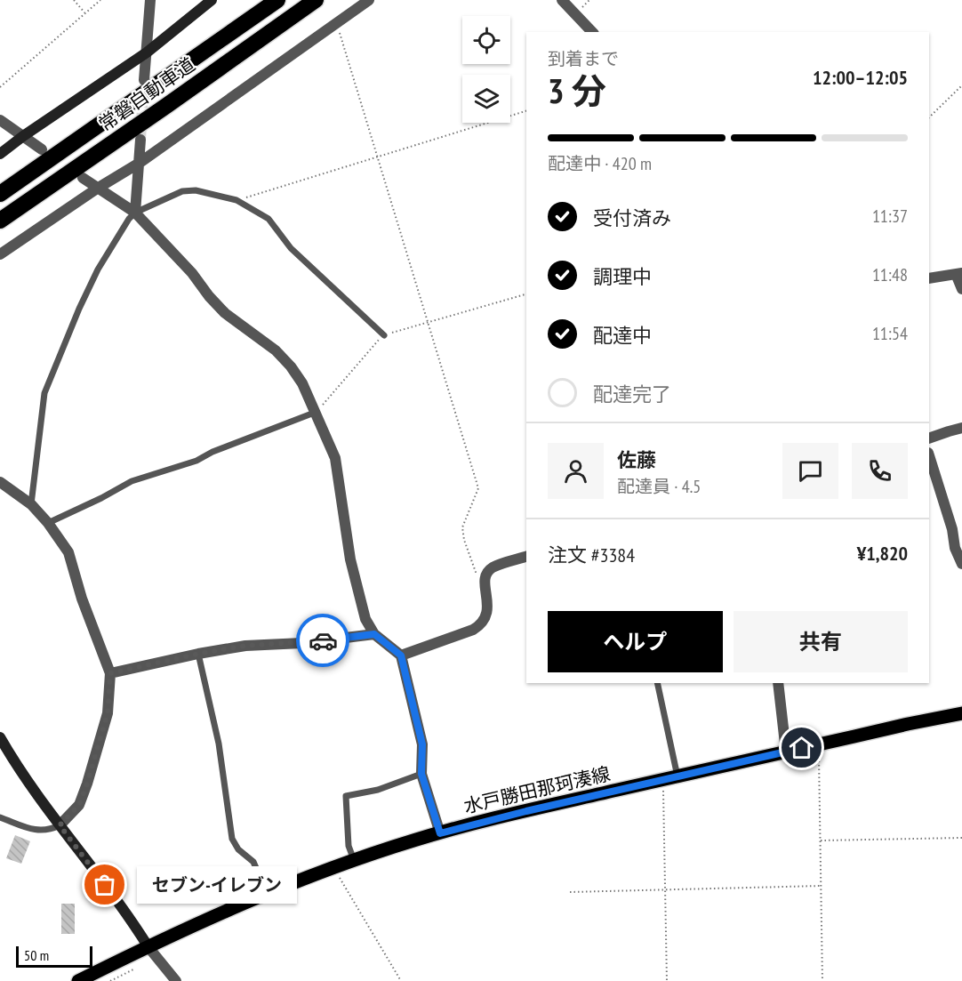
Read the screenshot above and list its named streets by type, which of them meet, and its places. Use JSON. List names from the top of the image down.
{
  "streets": {
    "highway": ["常磐自動車道"],
    "main road": ["水戸勝田那珂湊線"]
  },
  "places": ["セブン-イレブン"],
  "scale_bar": "50 m",
  "page": {
    "heading": ["3 分", "到着まで", "12:00–12:05"],
    "panel": [
      "佐藤",
      "配達員 · 4.5",
      "注文 #3384",
      "¥1,820"
    ],
    "bar": "配達中 · 420 m",
    "list": [
      ["受付済み", "11:37"],
      ["調理中", "11:48"],
      ["配達中", "11:54"],
      "配達完了"
    ],
    "buttons": ["ヘルプ", "共有"],
    "bubble": "セブン-イレブン",
    "scale": "50 m"
  }
}
